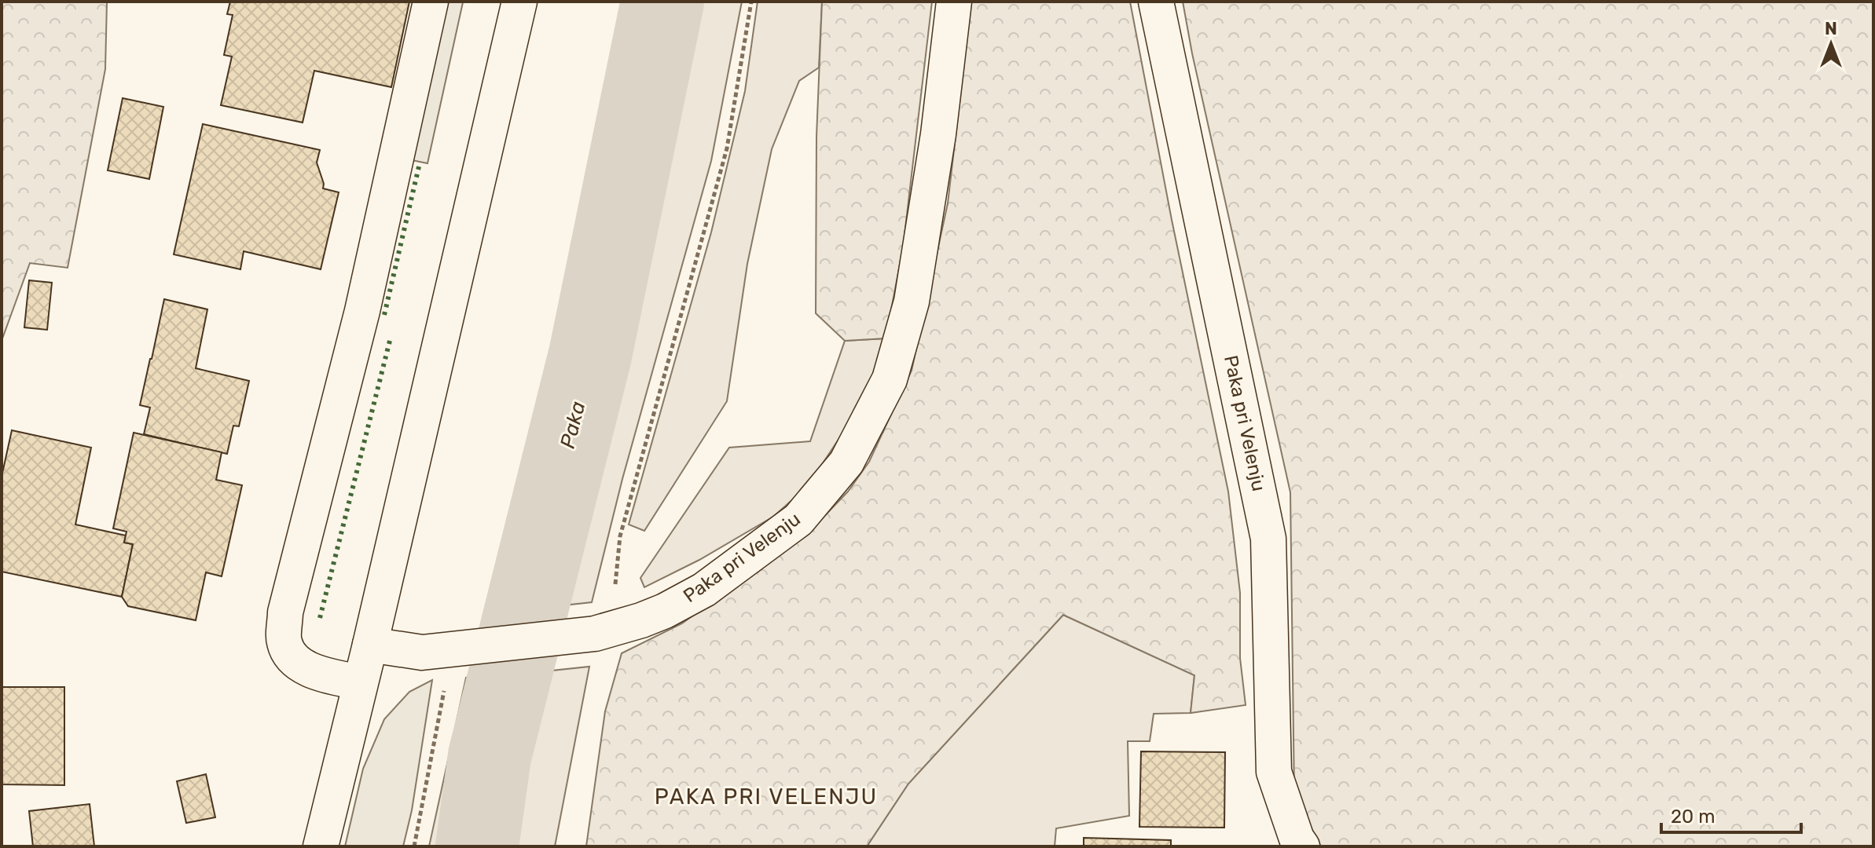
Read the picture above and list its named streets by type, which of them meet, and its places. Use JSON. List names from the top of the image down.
{
  "streets": {
    "street": ["Paka pri Velenju"]
  },
  "districts": ["PAKA PRI VELENJU"],
  "water": ["Paka"],
  "scale_bar": "20 m",
  "north": "top"
}
